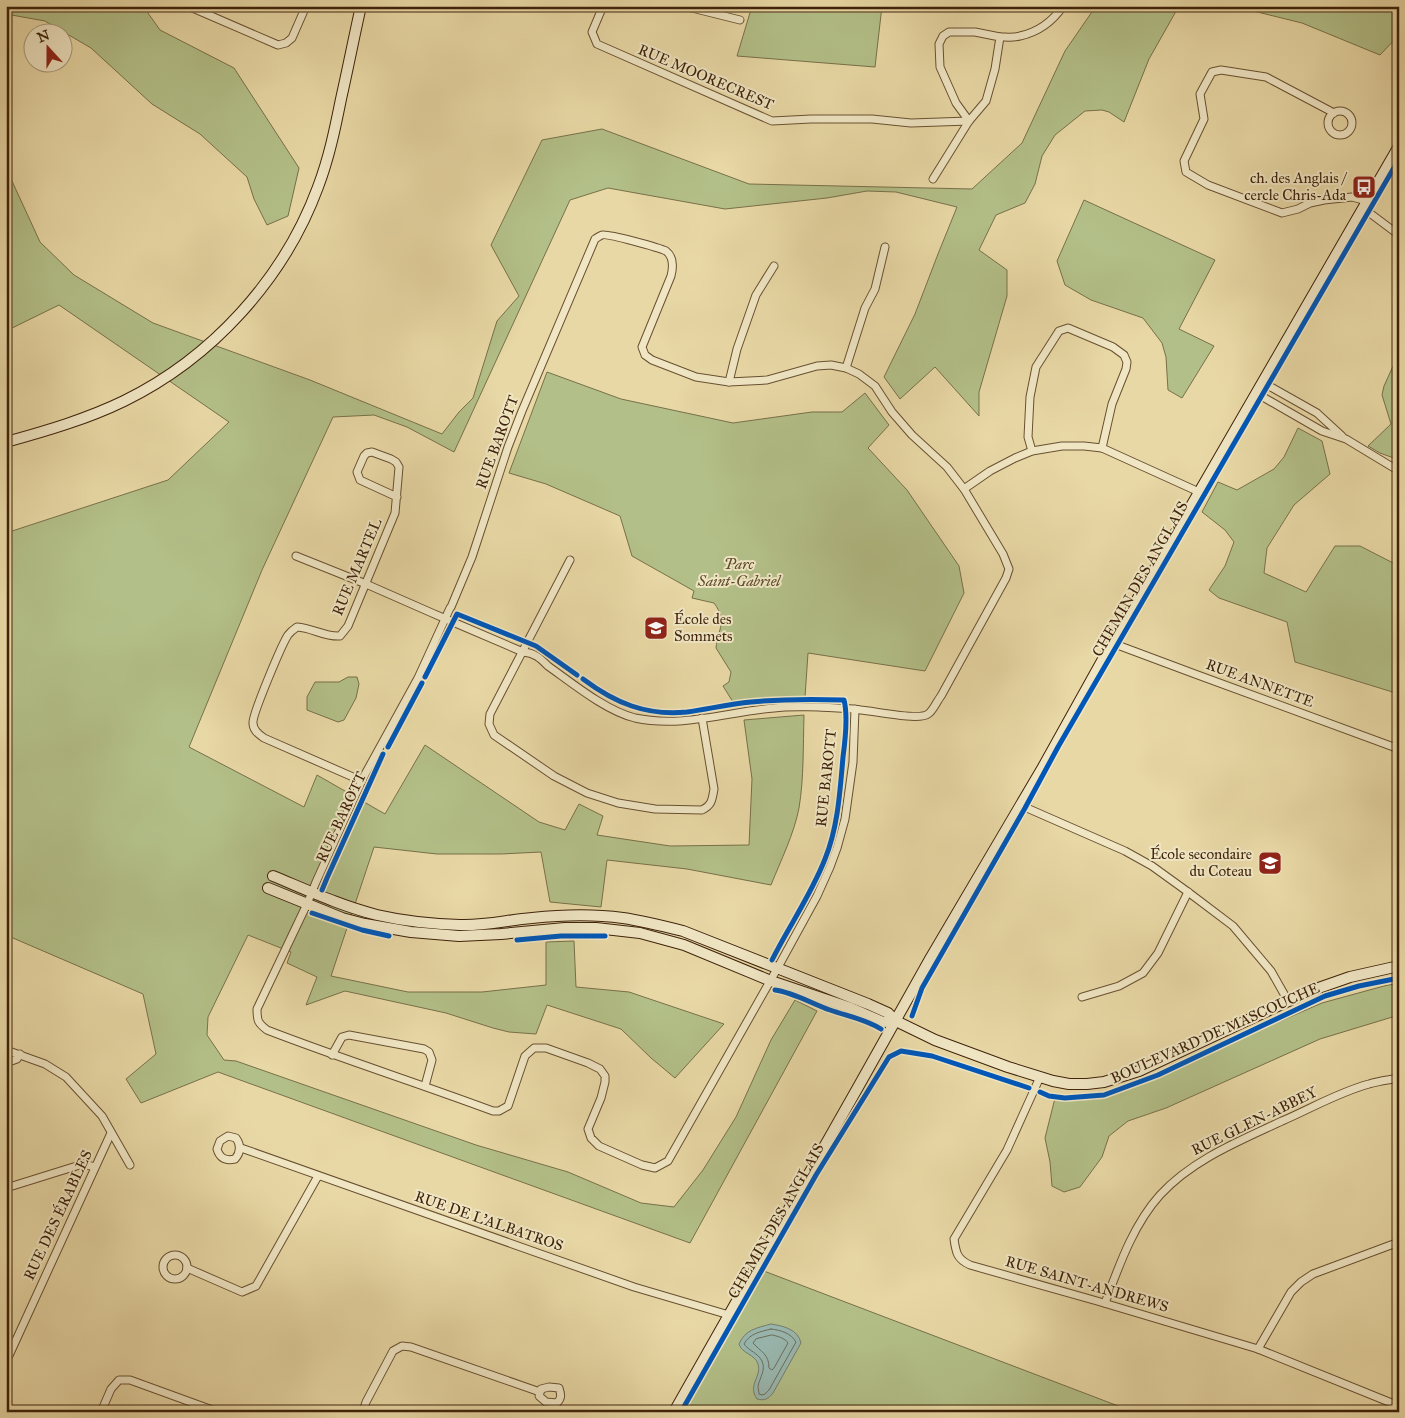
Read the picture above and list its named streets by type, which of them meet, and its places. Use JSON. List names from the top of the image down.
{
  "streets": {
    "street": [
      "RUE MOORECREST",
      "RUE BAROTT",
      "RUE MARTEL",
      "CHEMIN DES ANGLAIS",
      "RUE ANNETTE",
      "BOULEVARD DE MASCOUCHE",
      "RUE GLEN-ABBEY",
      "RUE DES ÉRABLES",
      "RUE DE L'ALBATROS",
      "RUE SAINT-ANDREWS"
    ]
  },
  "crossings": [
    ["RUE BAROTT", "RUE MARTEL"],
    ["RUE BAROTT", "BOULEVARD DE MASCOUCHE"],
    ["CHEMIN DES ANGLAIS", "RUE ANNETTE"],
    ["CHEMIN DES ANGLAIS", "BOULEVARD DE MASCOUCHE"],
    ["CHEMIN DES ANGLAIS", "RUE DE L'ALBATROS"],
    ["BOULEVARD DE MASCOUCHE", "RUE SAINT-ANDREWS"],
    ["RUE GLEN-ABBEY", "RUE SAINT-ANDREWS"]
  ],
  "parks": ["Parc Saint-Gabriel"],
  "places": {
    "bus stop": ["ch. des Anglais / cercle Chris-Ada"],
    "school or university": ["École des Sommets", "École secondaire du Coteau"]
  },
  "north": "top"
}
